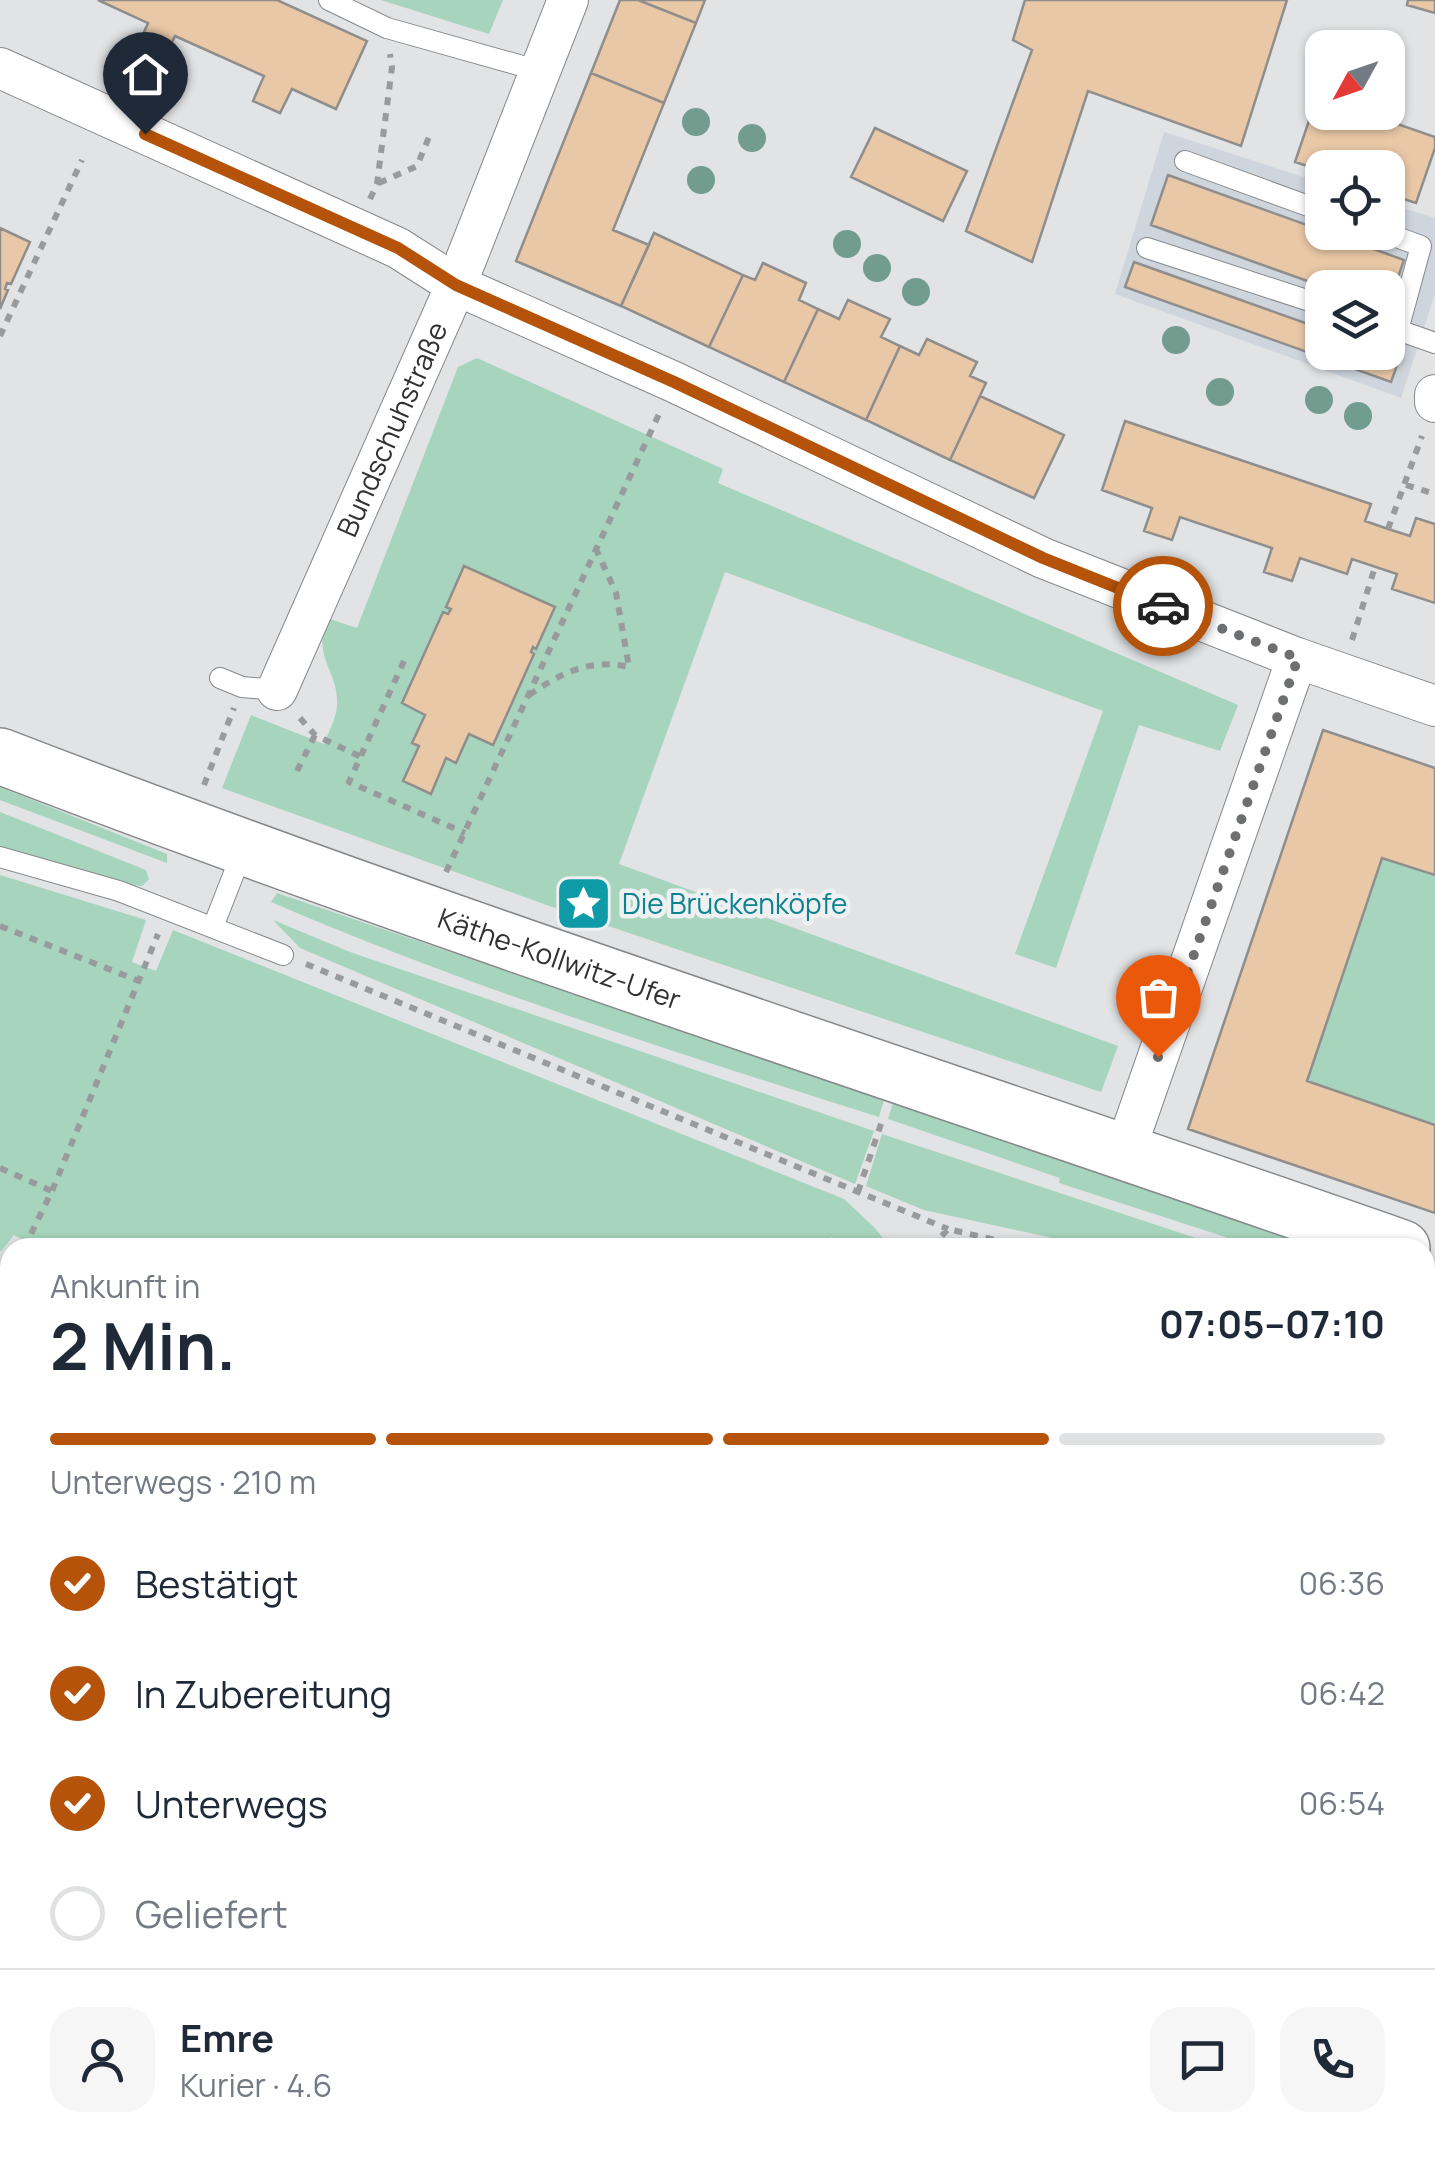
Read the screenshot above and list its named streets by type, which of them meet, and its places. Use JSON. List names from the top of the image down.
{
  "streets": {
    "main road": ["Käthe-Kollwitz-Ufer"],
    "street": ["Bundschuhstraße"]
  },
  "places": {
    "place": ["Die Brückenköpfe"]
  },
  "north": "bottom left",
  "page": {
    "heading": ["2 Min.", "Ankunft in", "07:05–07:10"],
    "panel": ["Emre", "Kurier · 4.6"],
    "bar": "Unterwegs · 210 m",
    "list": [
      ["Bestätigt", "06:36"],
      ["In Zubereitung", "06:42"],
      ["Unterwegs", "06:54"],
      "Geliefert"
    ]
  }
}
